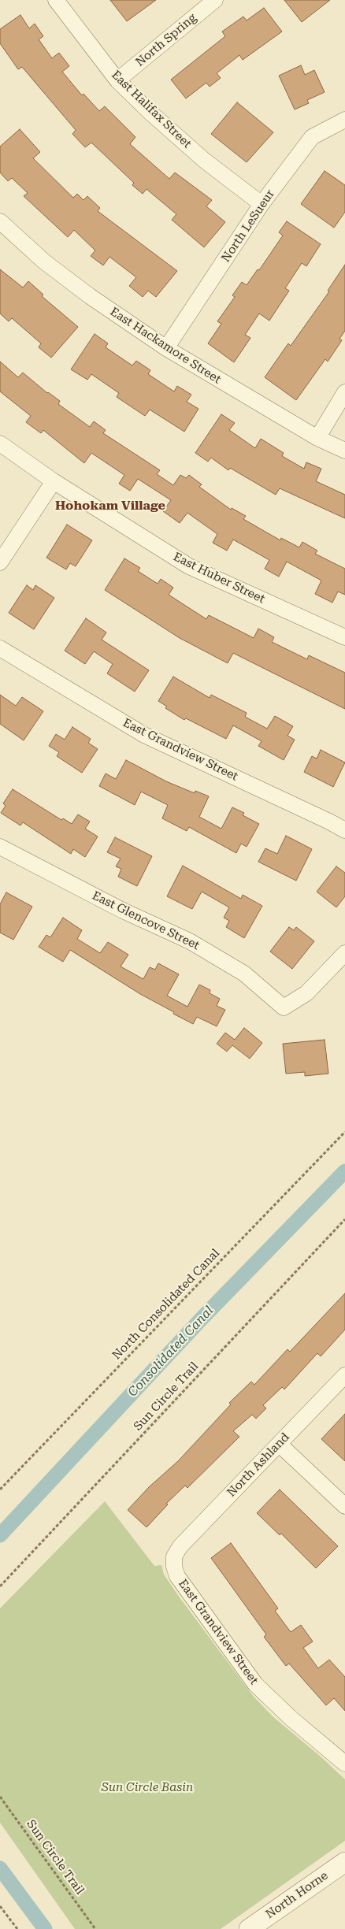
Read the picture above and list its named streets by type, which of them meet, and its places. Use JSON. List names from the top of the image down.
{
  "streets": {
    "street": [
      "North Spring",
      "East Halifax Street",
      "North LeSueur",
      "East Hackamore Street",
      "East Huber Street",
      "East Grandview Street",
      "East Glencove Street",
      "North Ashland",
      "North Horne"
    ],
    "path": ["North Consolidated Canal", "Sun Circle Trail"]
  },
  "crossings": [
    ["North Spring", "East Halifax Street"],
    ["East Halifax Street", "North LeSueur"],
    ["North LeSueur", "East Hackamore Street"],
    ["East Grandview Street", "North Ashland"]
  ],
  "districts": ["Hohokam Village"],
  "water": ["Consolidated Canal"],
  "parks": ["Sun Circle Basin"]
}
